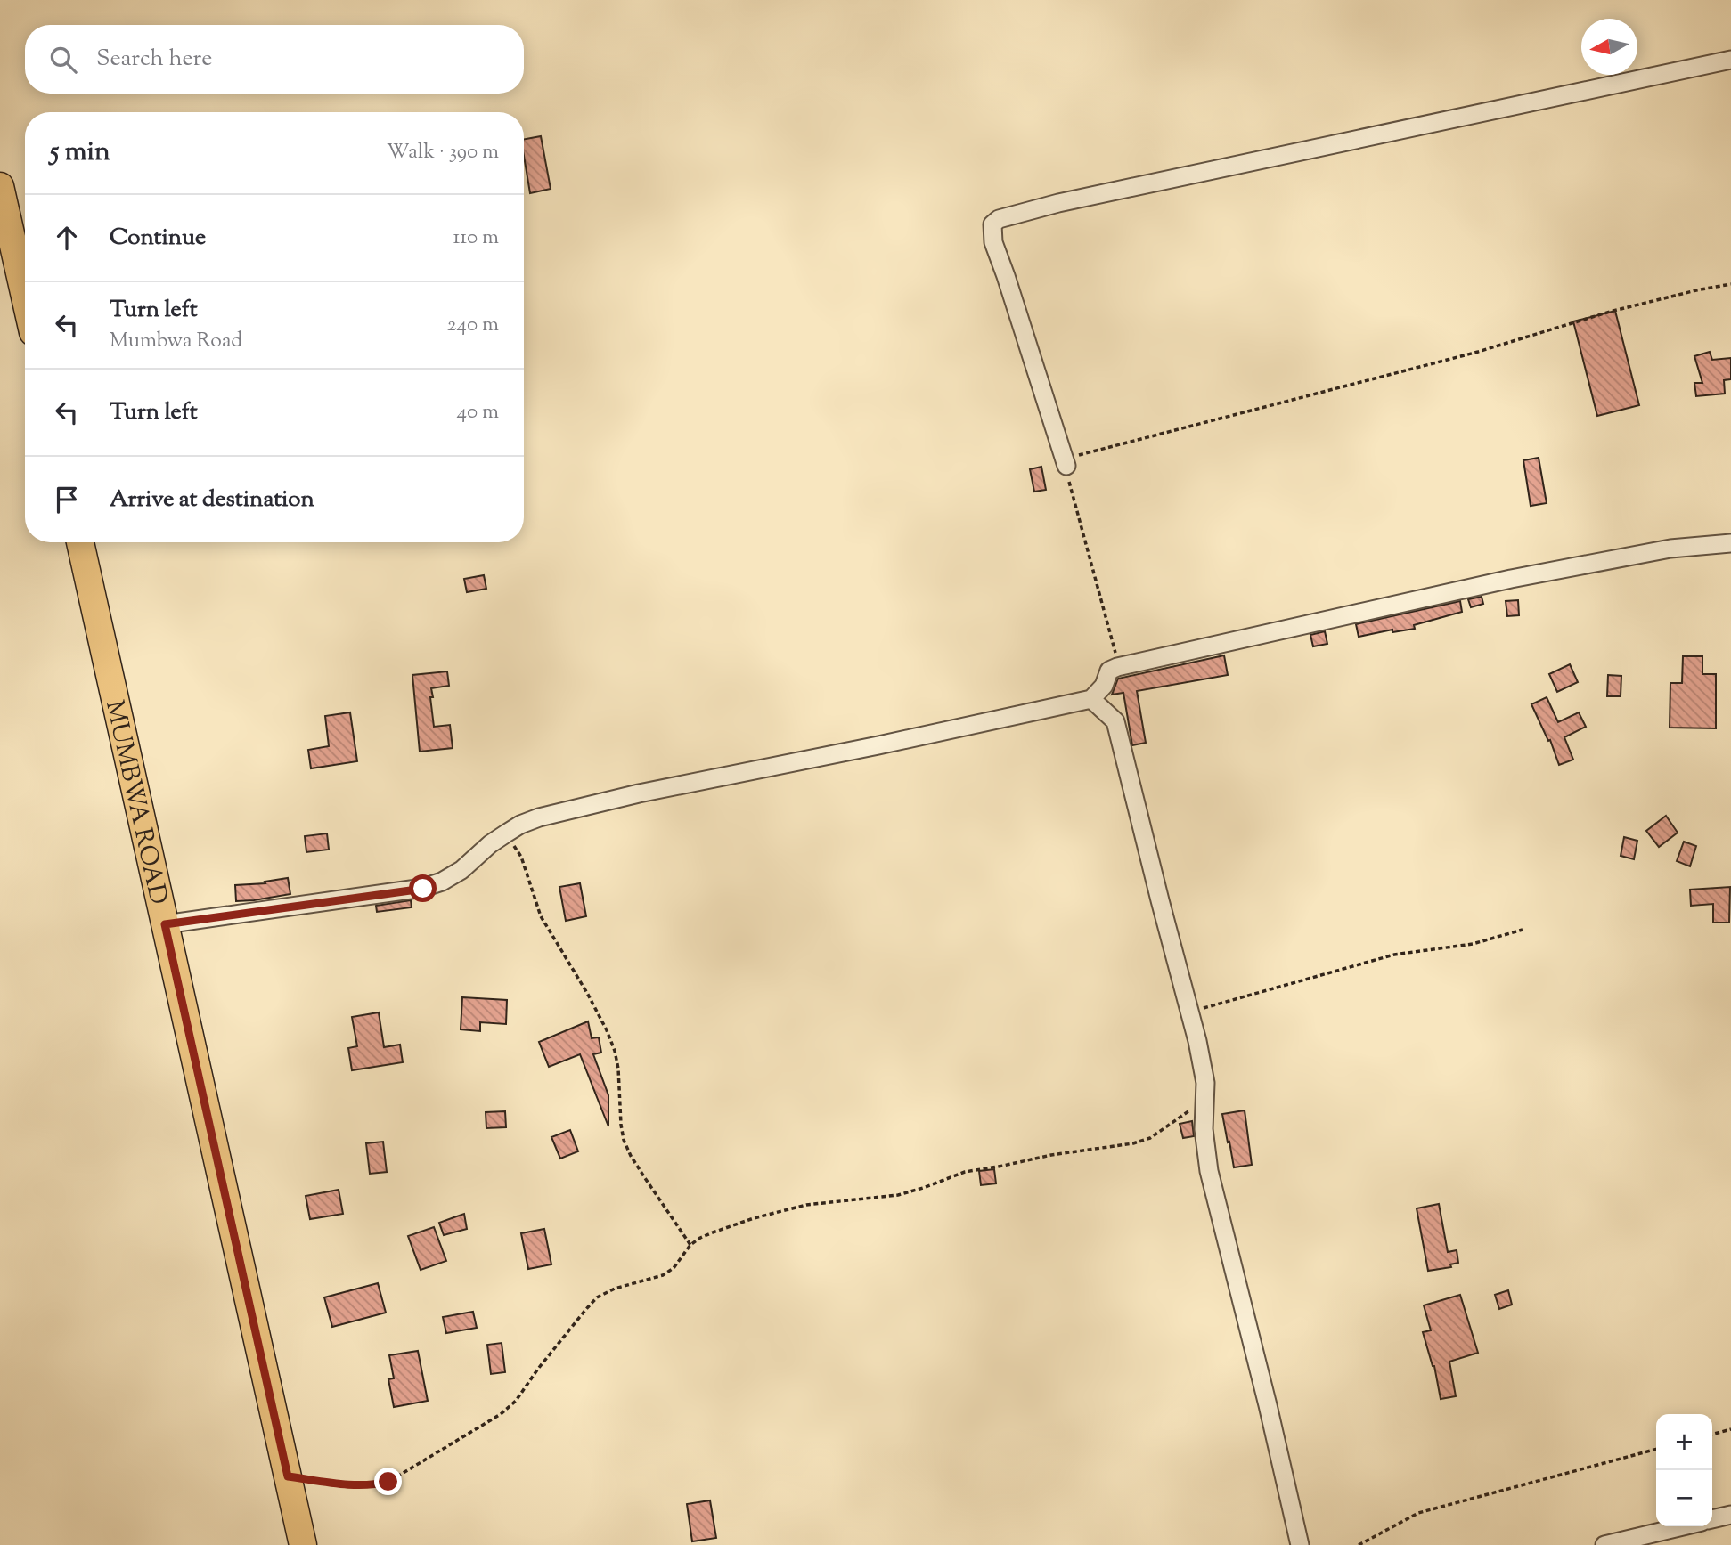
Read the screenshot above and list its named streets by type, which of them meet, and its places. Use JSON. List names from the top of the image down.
{
  "streets": {
    "main road": ["MUMBWA ROAD"]
  },
  "north": "left",
  "page": {
    "search": "Search here",
    "heading": ["5 min", "Walk · 390 m"],
    "list": [
      ["Continue", "110 m"],
      ["Turn left", "Mumbwa Road", "240 m"],
      ["Turn left", "40 m"],
      "Arrive at destination"
    ],
    "map_buttons": ["+", "−"]
  }
}
